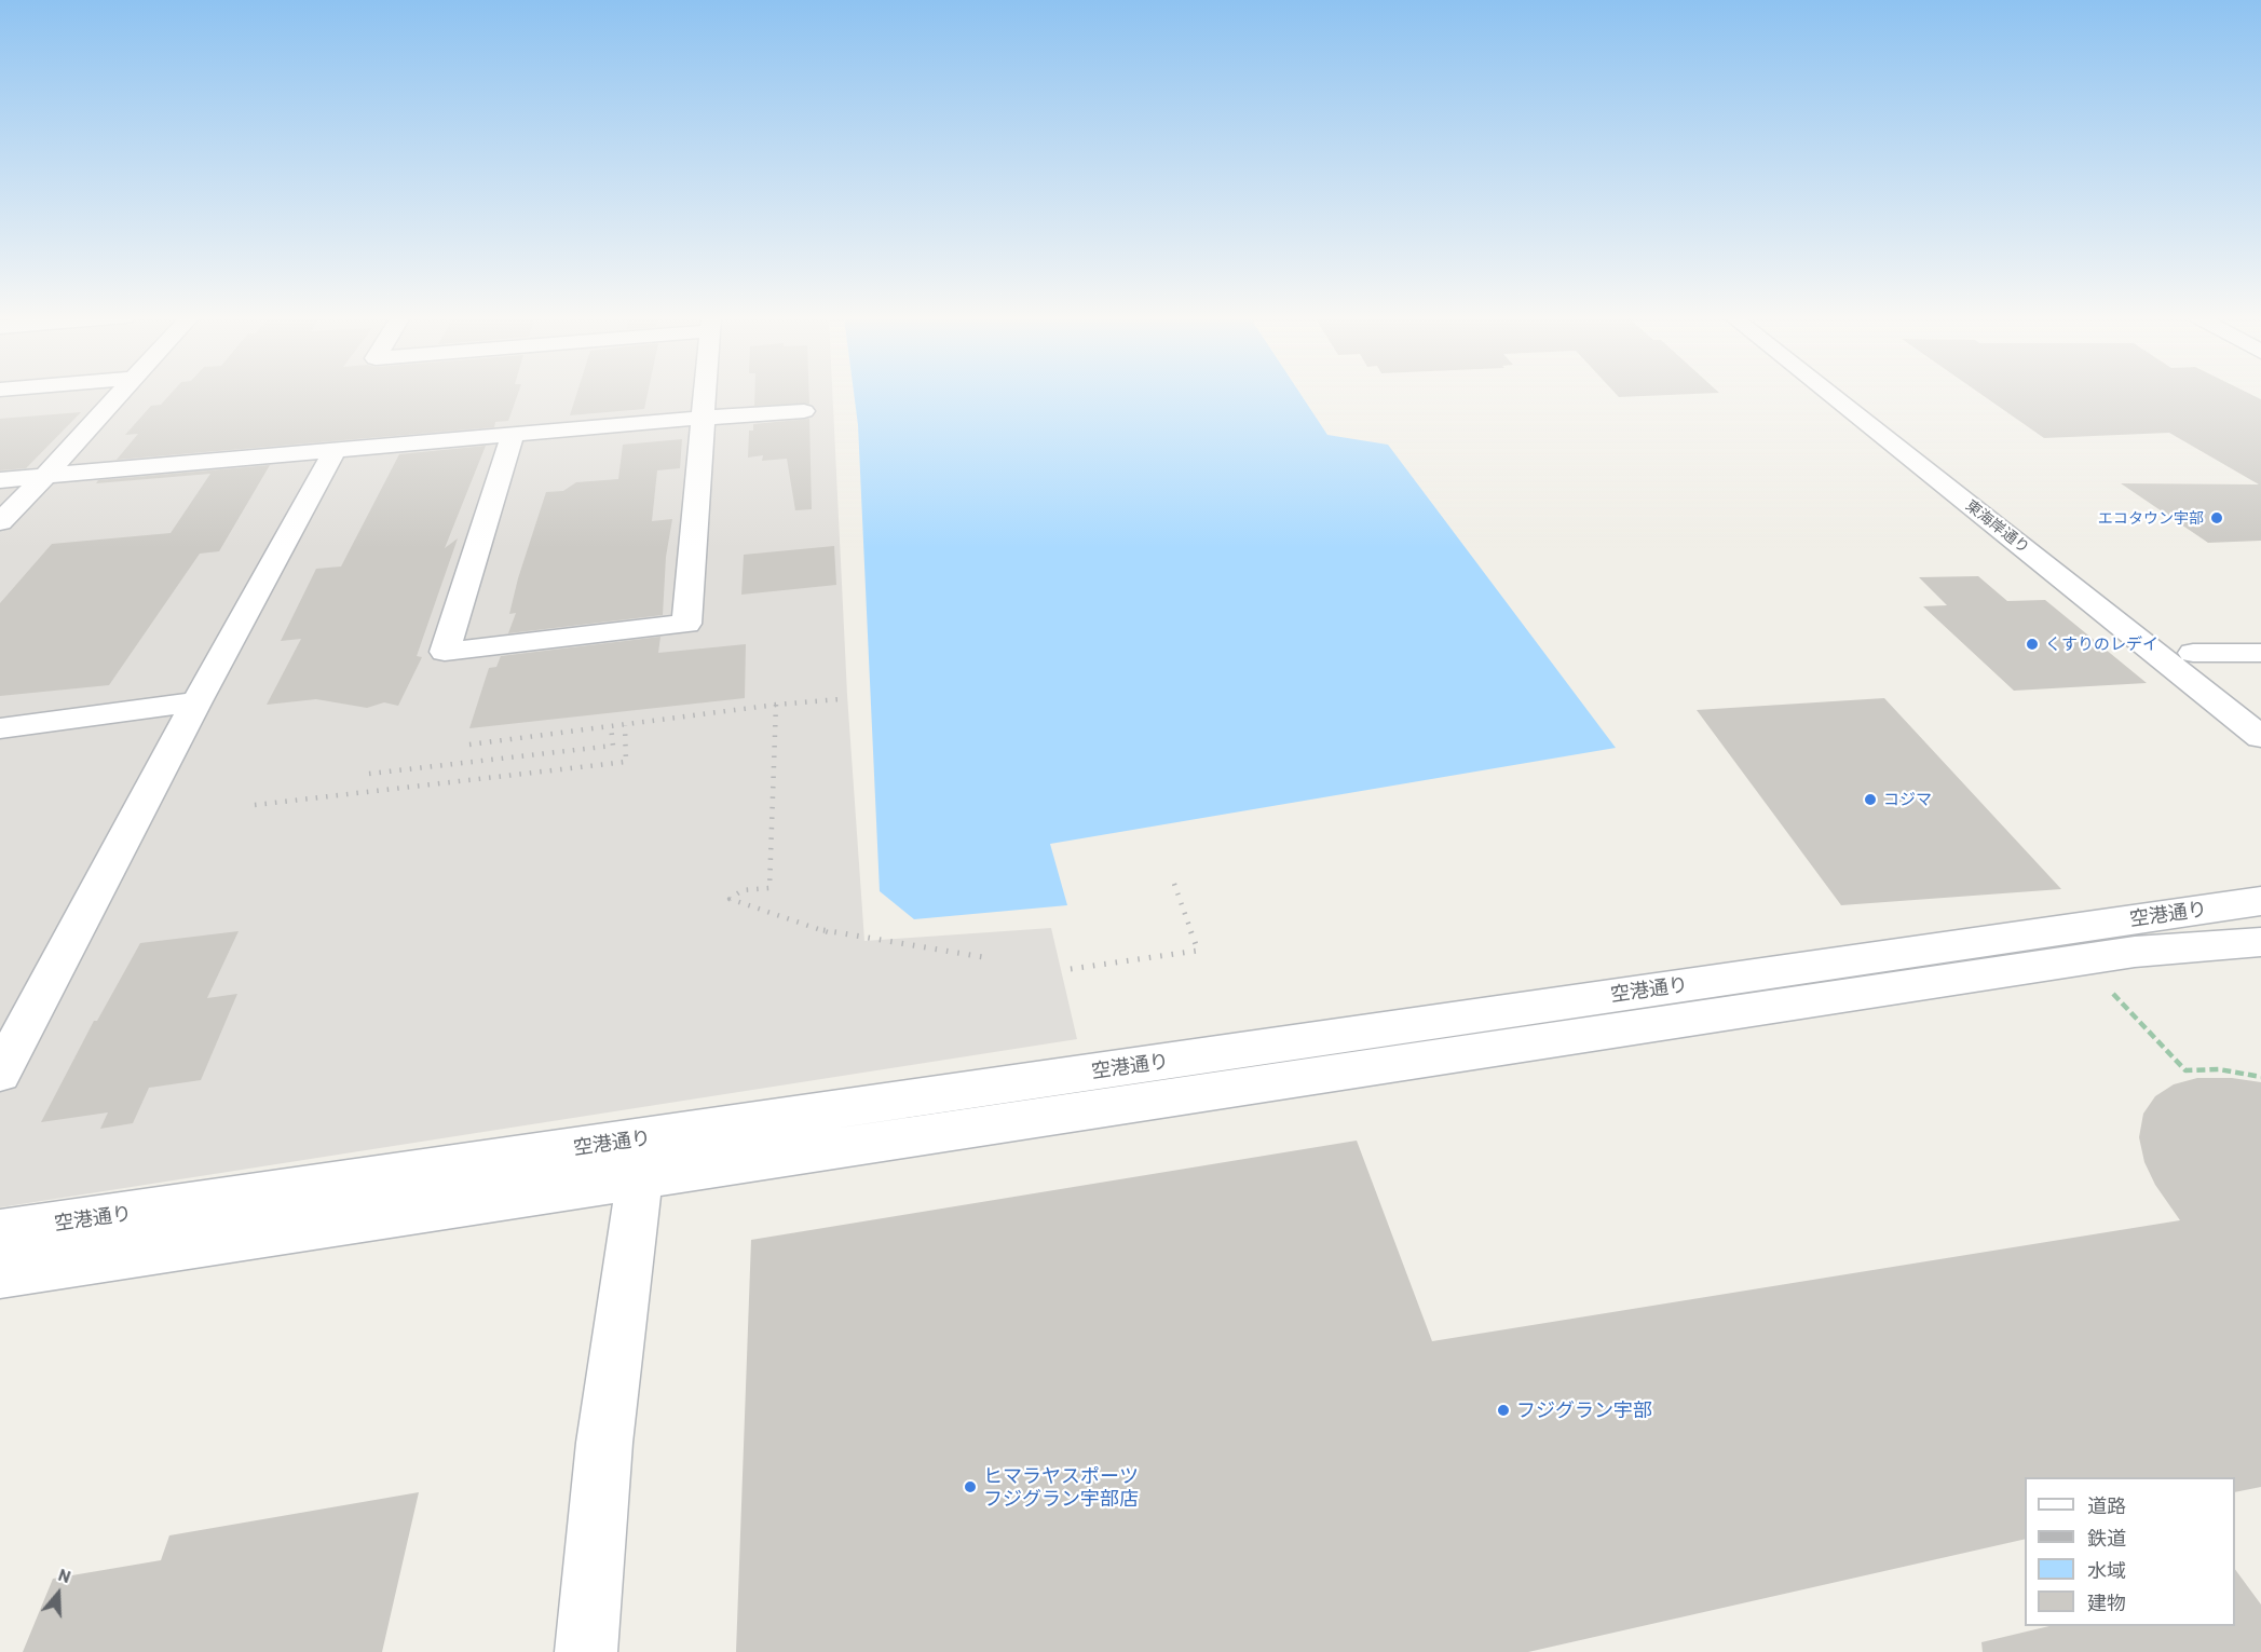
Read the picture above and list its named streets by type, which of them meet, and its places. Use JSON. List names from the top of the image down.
{
  "streets": {
    "street": ["東海岸通り", "空港通り"]
  },
  "places": [
    "エコタウン宇部",
    "くすりのレデイ",
    "コジマ",
    "フジグラン宇部",
    "ヒマラヤスポーツ フジグラン宇部店"
  ],
  "legend": [
    "道路",
    "鉄道",
    "水域",
    "建物"
  ],
  "north": "top"
}
